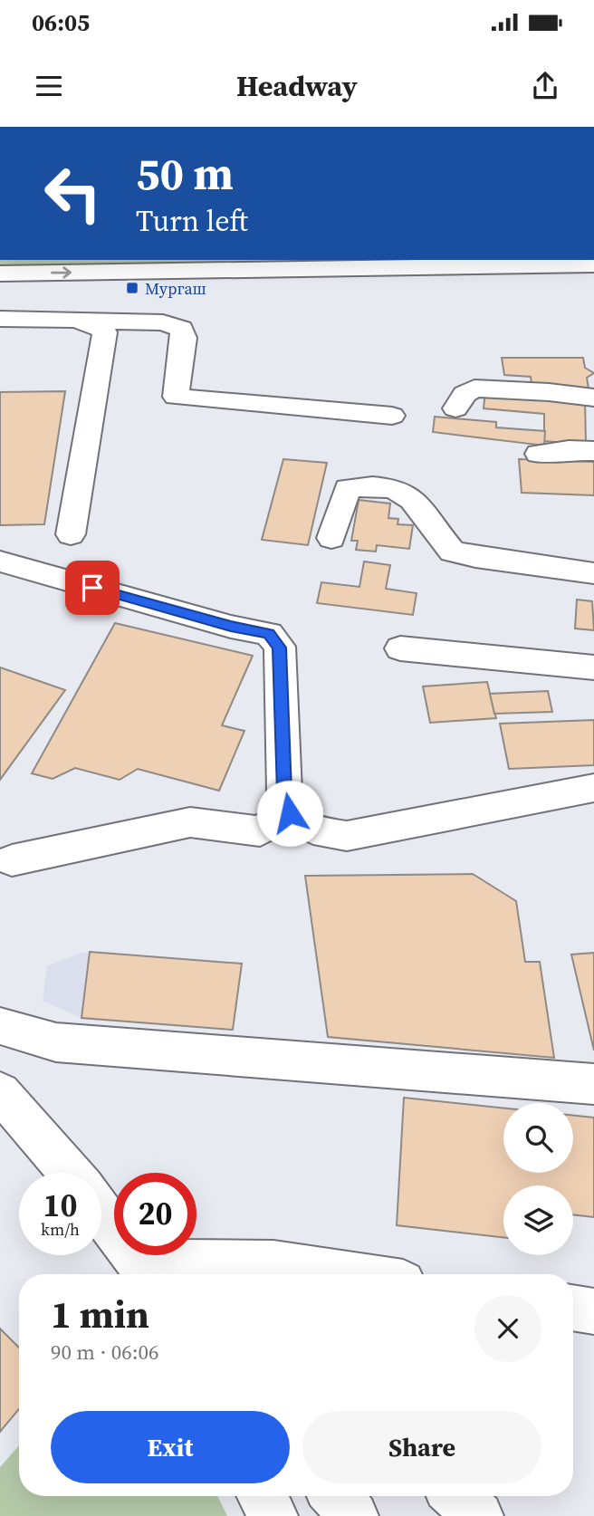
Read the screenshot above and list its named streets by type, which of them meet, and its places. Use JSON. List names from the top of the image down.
{
  "places": {
    "transit": ["Мургаш"]
  },
  "page": {
    "status": "06:05",
    "header": "Headway",
    "turn": ["50 m", "Turn left"],
    "speed": "10 km/h",
    "limit": "20",
    "heading": ["1 min", "90 m · 06:06"],
    "buttons": ["Exit", "Share"]
  }
}
